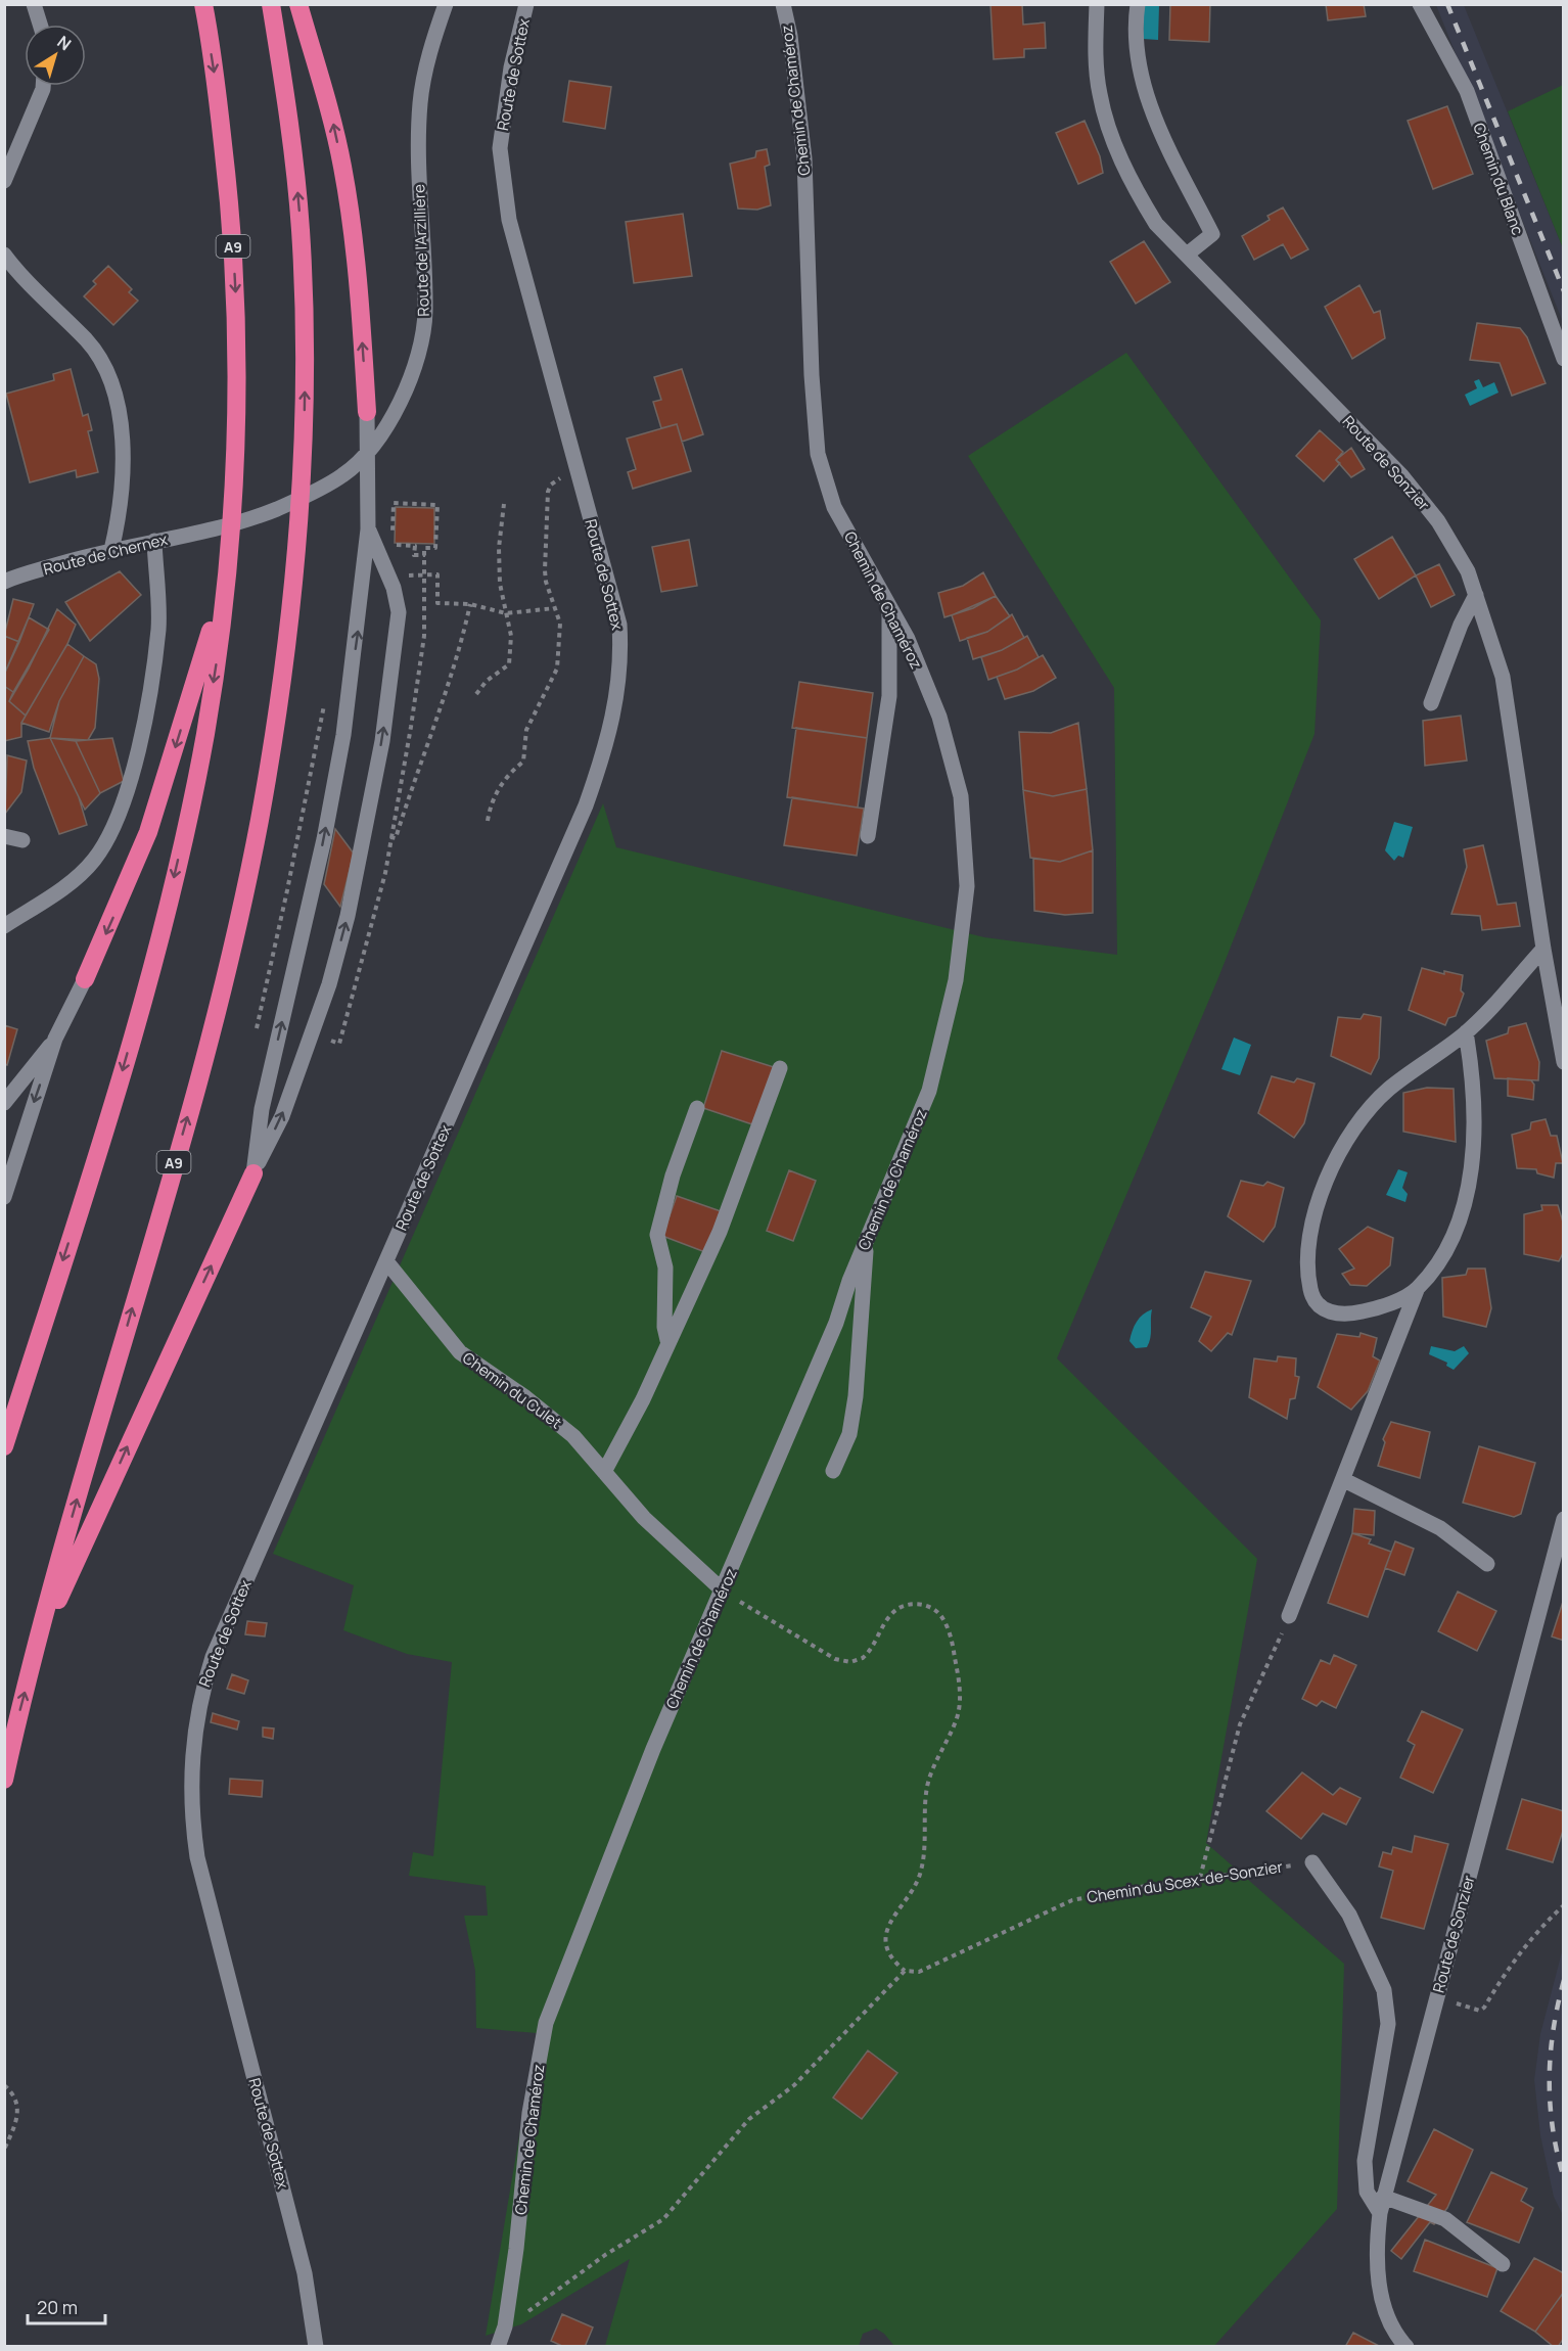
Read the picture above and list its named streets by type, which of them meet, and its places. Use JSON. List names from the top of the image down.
{
  "streets": {
    "highway": ["A9"],
    "street": [
      "Route de Sottex",
      "Chemin de Chaméroz",
      "Chemin du Blanc",
      "Route de l'Arzillière",
      "Route de Sonzier",
      "Route de Chernex",
      "Chemin du Culet"
    ],
    "path": ["Chemin du Scex-de-Sonzier"]
  },
  "crossings": [
    ["Route de Sottex", "Chemin du Culet"],
    ["Chemin de Chaméroz", "Chemin du Culet"],
    ["Route de l'Arzillière", "Route de Chernex"]
  ],
  "scale_bar": "20 m",
  "north": "top right"
}
